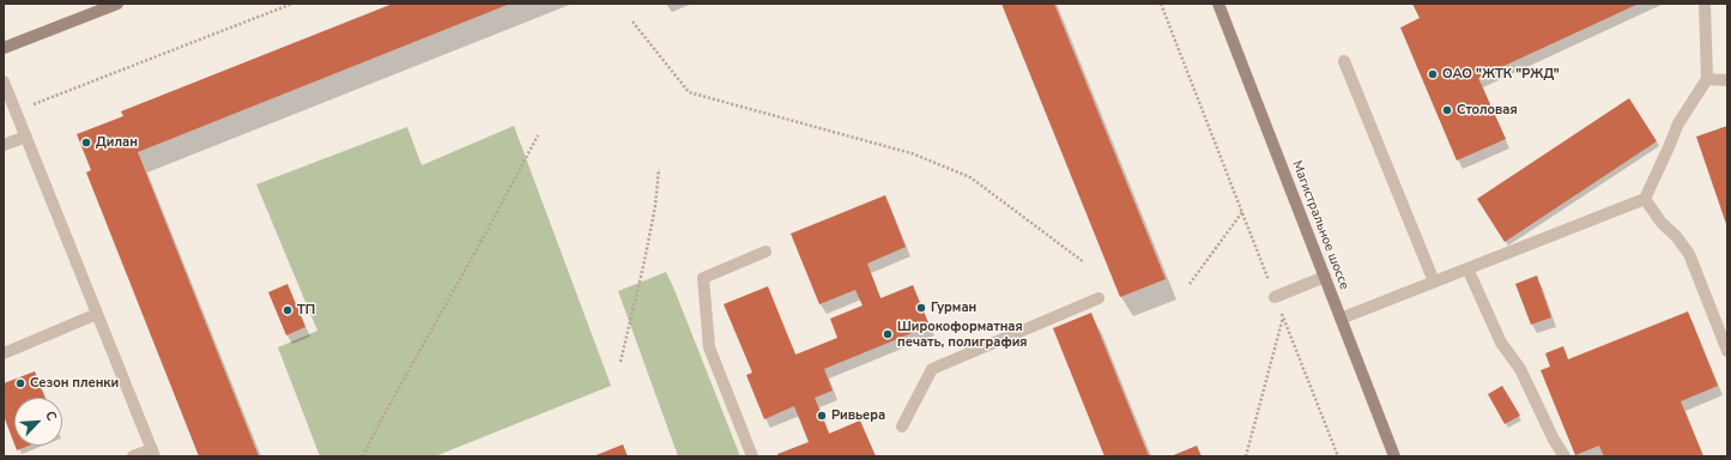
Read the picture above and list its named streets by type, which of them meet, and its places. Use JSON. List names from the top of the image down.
{
  "streets": {
    "main road": ["Магистральное шоссе"]
  },
  "places": [
    "ОАО \"ЖТК \"РЖД\"",
    "Столовая",
    "Дилан",
    "Гурман",
    "ТП",
    "Широкоформатная печать, полиграфия",
    "Сезон пленки",
    "Ривьера"
  ],
  "north": "top right"
}
